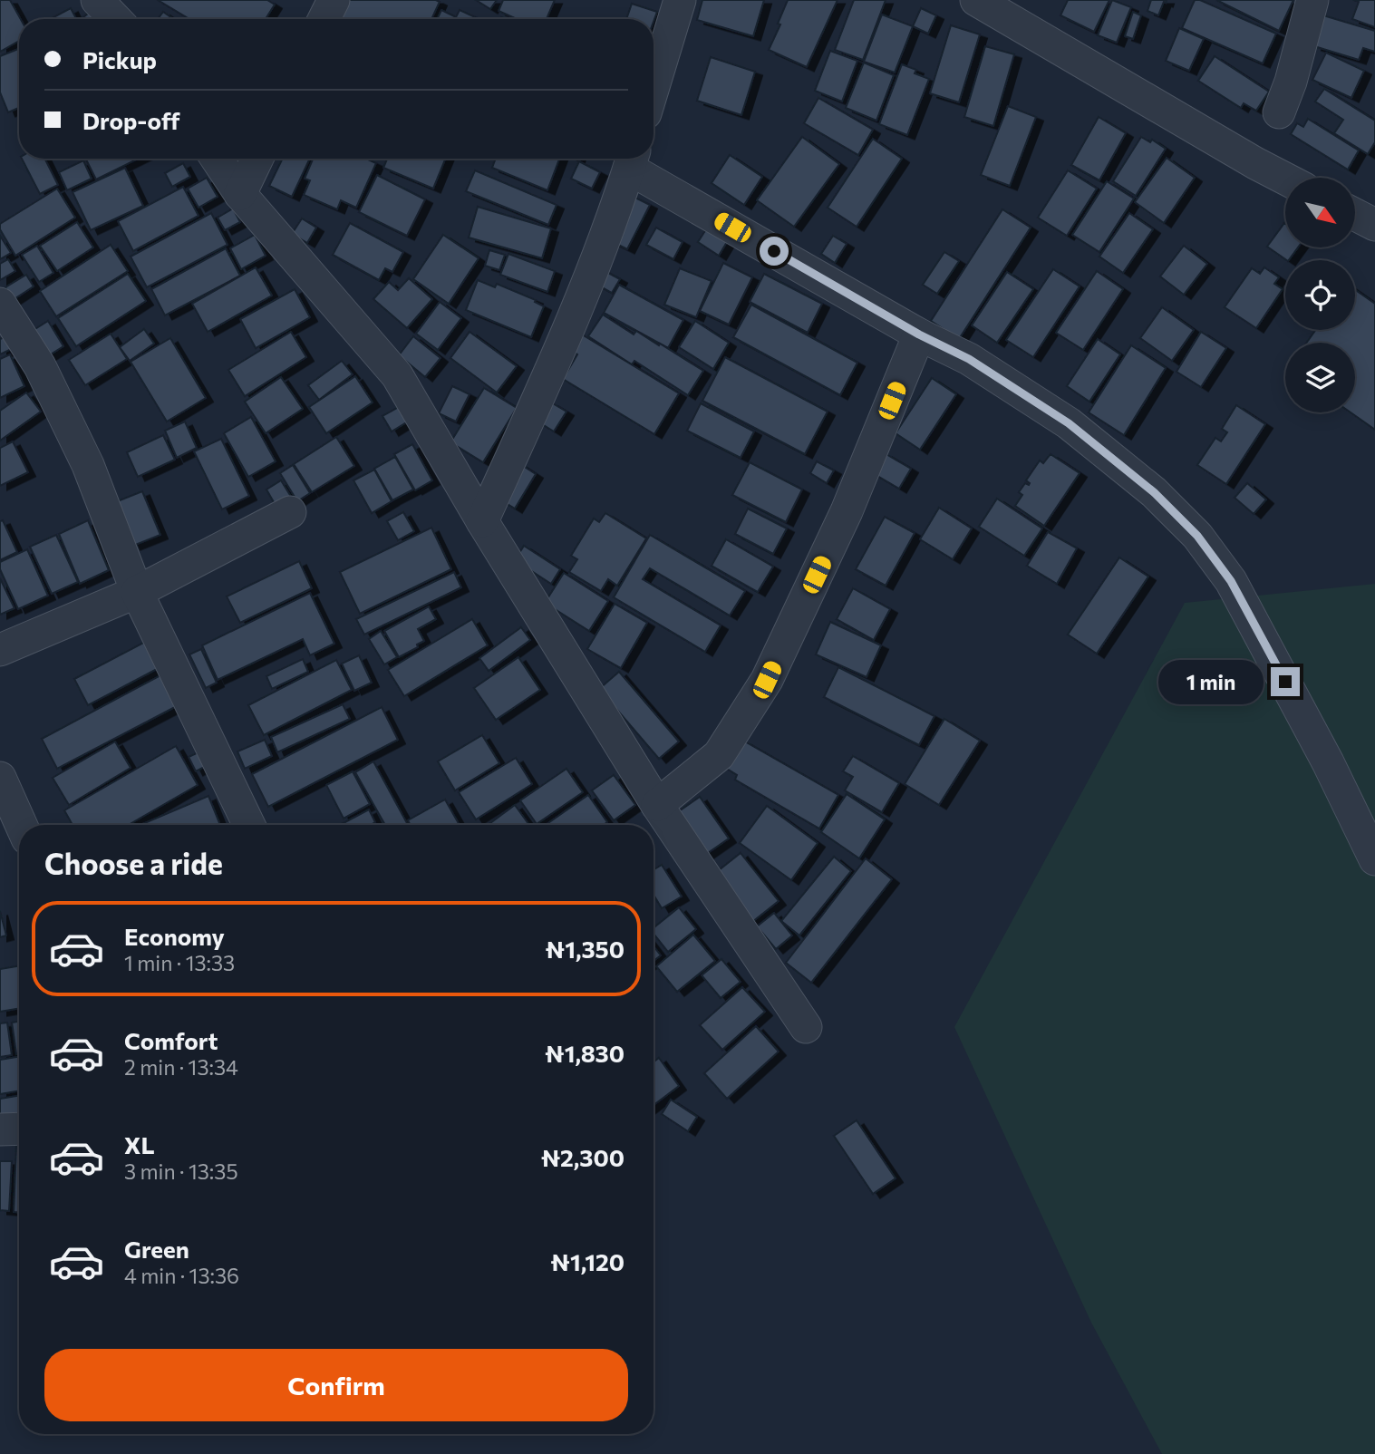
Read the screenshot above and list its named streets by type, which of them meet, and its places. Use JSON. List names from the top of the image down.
{
  "north": "bottom right",
  "page": {
    "banner": ["Pickup", "Drop-off"],
    "bubble": "1 min",
    "heading": "Choose a ride",
    "list": [
      {
        "name": "Economy",
        "note": "1 min · 13:33",
        "value": "₦1,350"
      },
      {
        "name": "Comfort",
        "note": "2 min · 13:34",
        "value": "₦1,830"
      },
      {
        "name": "XL",
        "note": "3 min · 13:35",
        "value": "₦2,300"
      },
      {
        "name": "Green",
        "note": "4 min · 13:36",
        "value": "₦1,120"
      }
    ],
    "buttons": "Confirm"
  }
}
